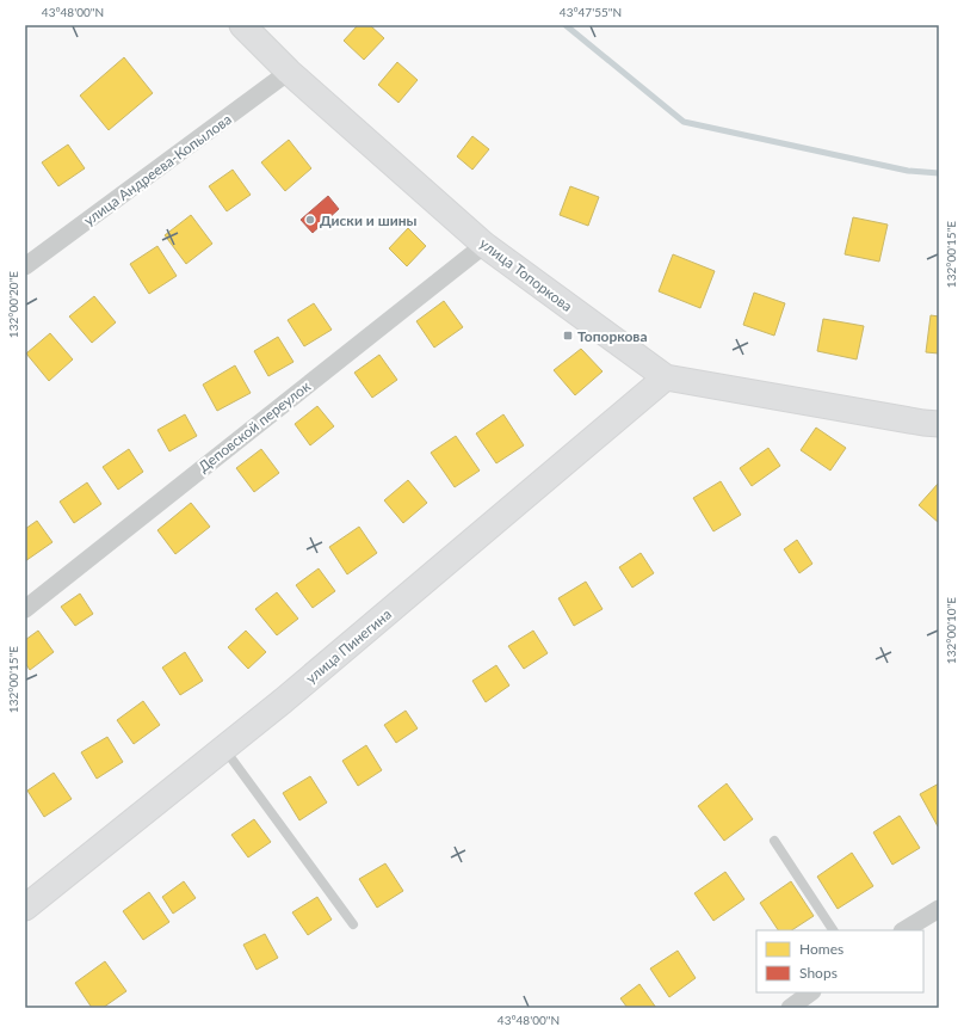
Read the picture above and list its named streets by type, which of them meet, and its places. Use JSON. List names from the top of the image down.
{
  "streets": {
    "street": [
      "улица Андреева-Копылова",
      "улица Топоркова",
      "Деповской переулок",
      "улица Пинегина"
    ]
  },
  "crossings": [
    ["улица Андреева-Копылова", "улица Топоркова"],
    ["улица Топоркова", "Деповской переулок"],
    ["улица Топоркова", "улица Пинегина"]
  ],
  "places": {
    "other": ["Диски и шины"],
    "transit": ["Топоркова"]
  },
  "legend": ["Homes", "Shops"],
  "coordinates": [
    "43°48'00\"N",
    "43°47'55\"N",
    "132°00'15\"E",
    "132°00'20\"E",
    "132°00'10\"E"
  ]
}
